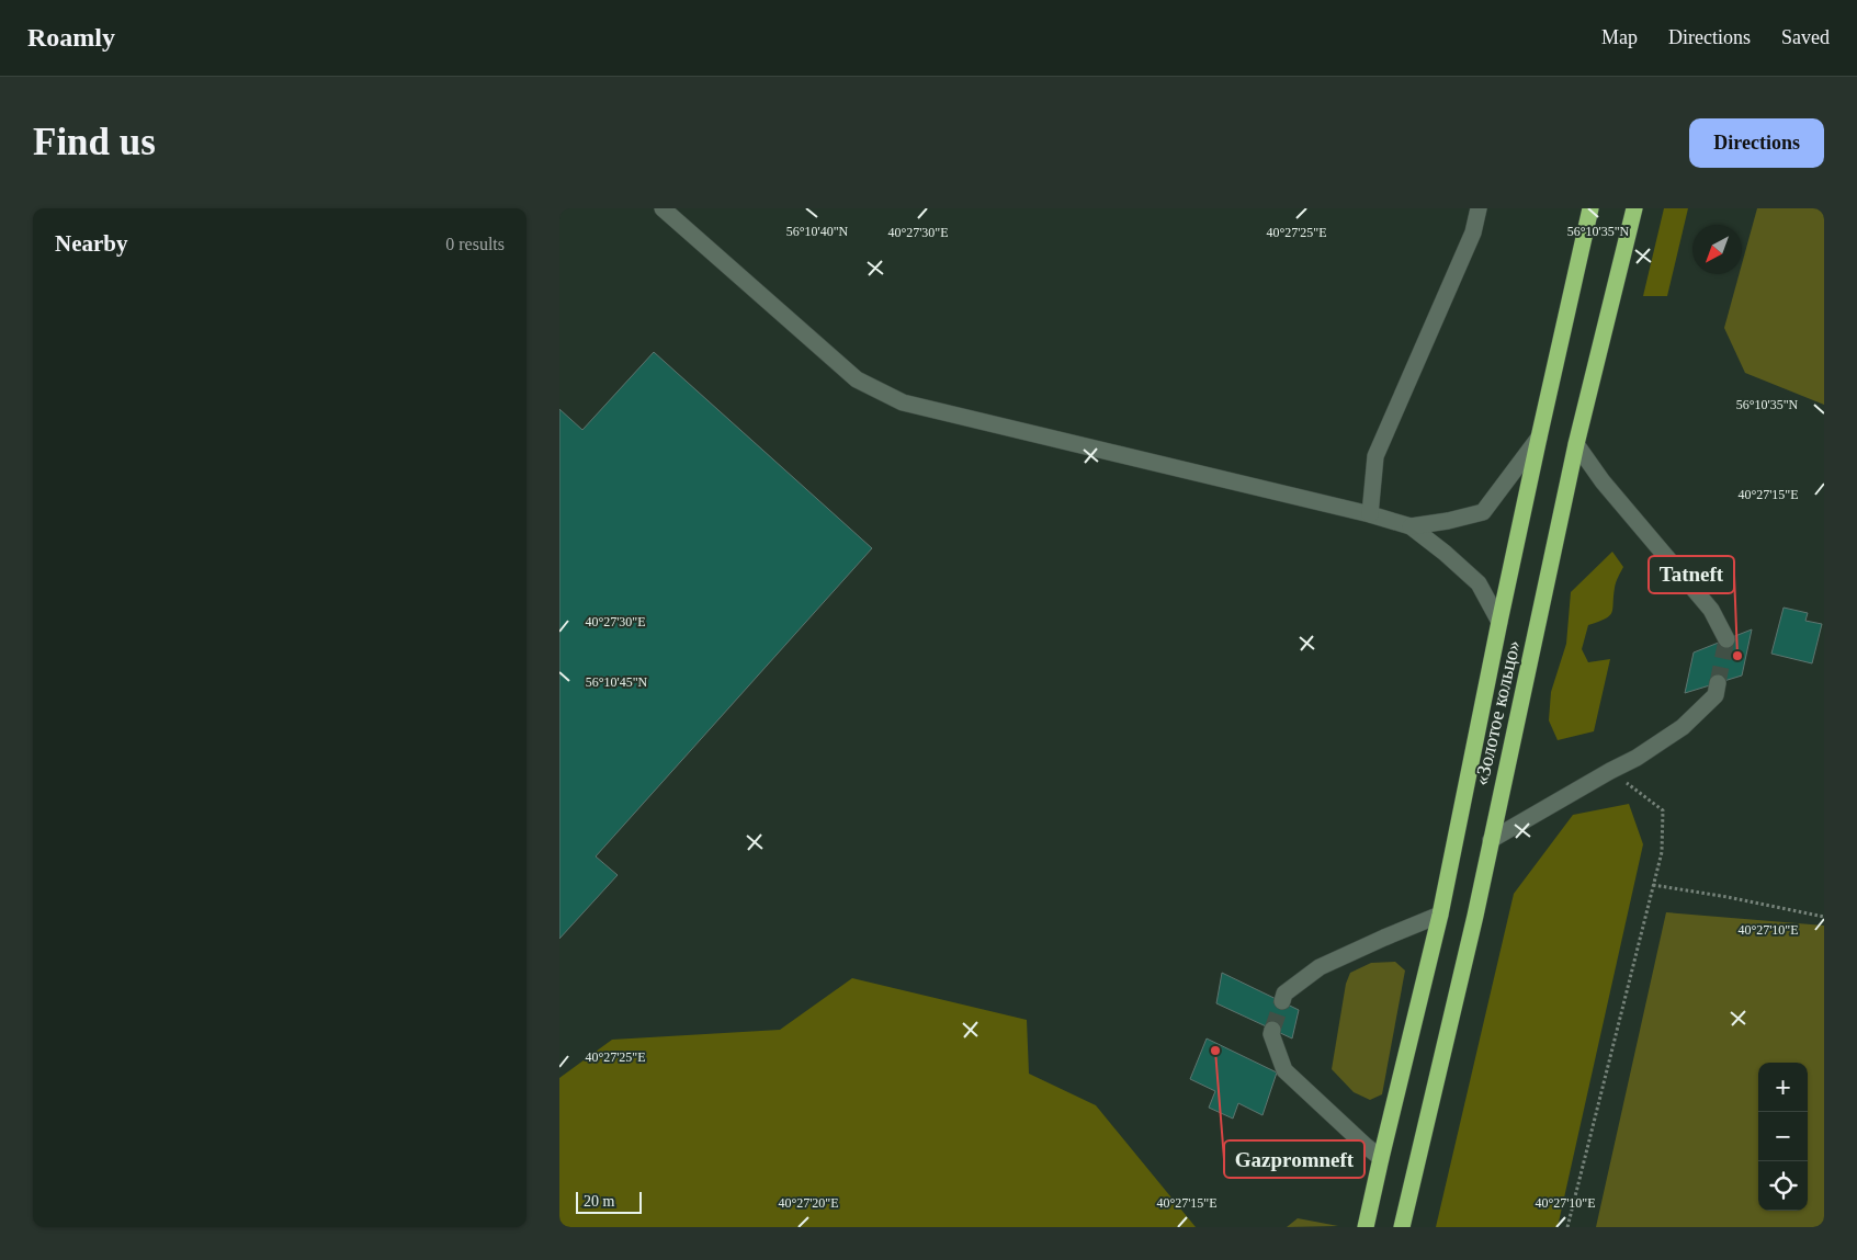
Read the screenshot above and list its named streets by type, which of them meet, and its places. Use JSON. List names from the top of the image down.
{
  "streets": {
    "highway": ["«Золотое кольцо»"]
  },
  "places": ["Tatneft", "Gazpromneft"],
  "scale_bar": "20 m",
  "north": "bottom left",
  "page": {
    "header": "Roamly",
    "nav": ["Map", "Directions", "Saved"],
    "buttons": "Directions",
    "title": "Find us",
    "heading": ["Nearby", "0 results"],
    "map_buttons": ["+", "−"],
    "scale": "20 m"
  },
  "coordinates": [
    "56°10'40\"N",
    "56°10'35\"N",
    "40°27'30\"E",
    "40°27'25\"E",
    "40°27'15\"E",
    "56°10'45\"N",
    "40°27'10\"E",
    "40°27'20\"E"
  ]
}
